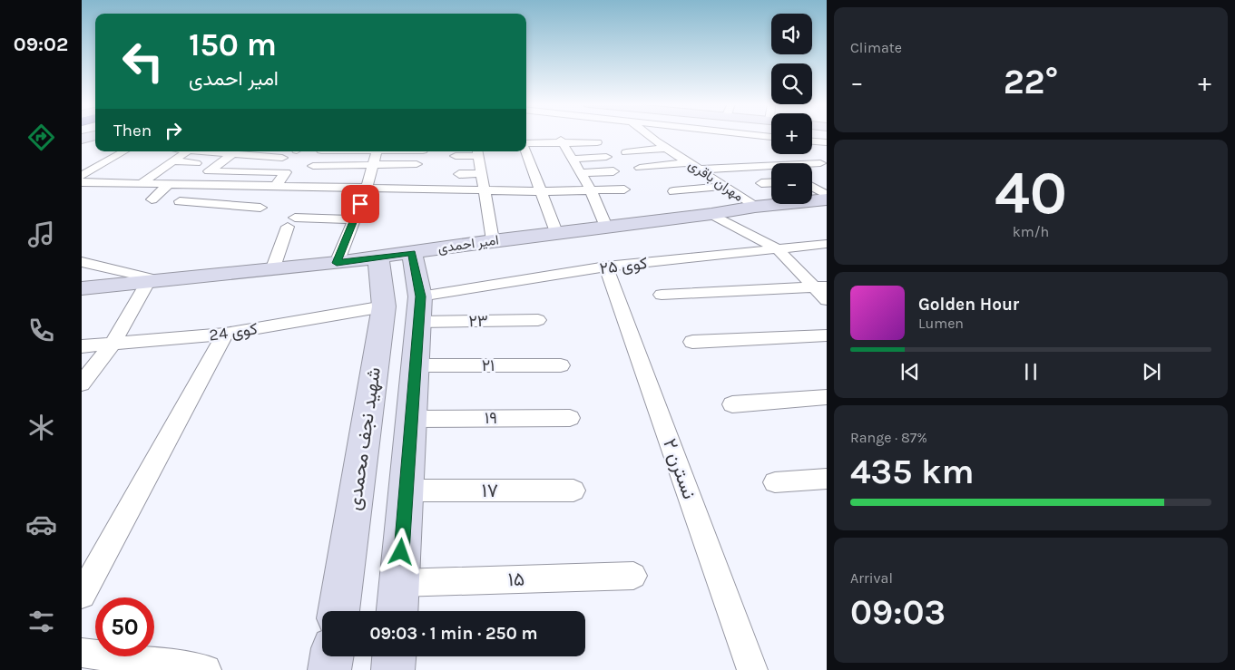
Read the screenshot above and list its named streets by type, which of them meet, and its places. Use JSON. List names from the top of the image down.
{
  "streets": {
    "main road": ["امیر احمدی", "شهید نجف محمدی"],
    "street": [
      "مهران باقری",
      "کوی ۲۵",
      "۲۳",
      "کوی 24",
      "۲۱",
      "۱۹",
      "نسترن ۲",
      "۱۷",
      "۱۵"
    ]
  },
  "crossings": [
    ["مهران باقری", "امیر احمدی"],
    ["امیر احمدی", "شهید نجف محمدی"],
    ["کوی ۲۵", "۲۳"],
    ["کوی ۲۵", "نسترن ۲"],
    ["کوی 24", "شهید نجف محمدی"]
  ],
  "page": {
    "tabs": "09:02",
    "tile": [
      "Climate",
      ["40", "km/h"],
      ["Range · 87%", "435 km"],
      ["Arrival", "09:03"]
    ],
    "map_buttons": ["+", "−"],
    "turn": ["150 m", "امیر احمدی"],
    "heat": ["−", "22°", "+"],
    "then": "Then",
    "song": ["Golden Hour", "Lumen"],
    "limit": "50",
    "trip": "09:03 · 1 min · 250 m"
  }
}
